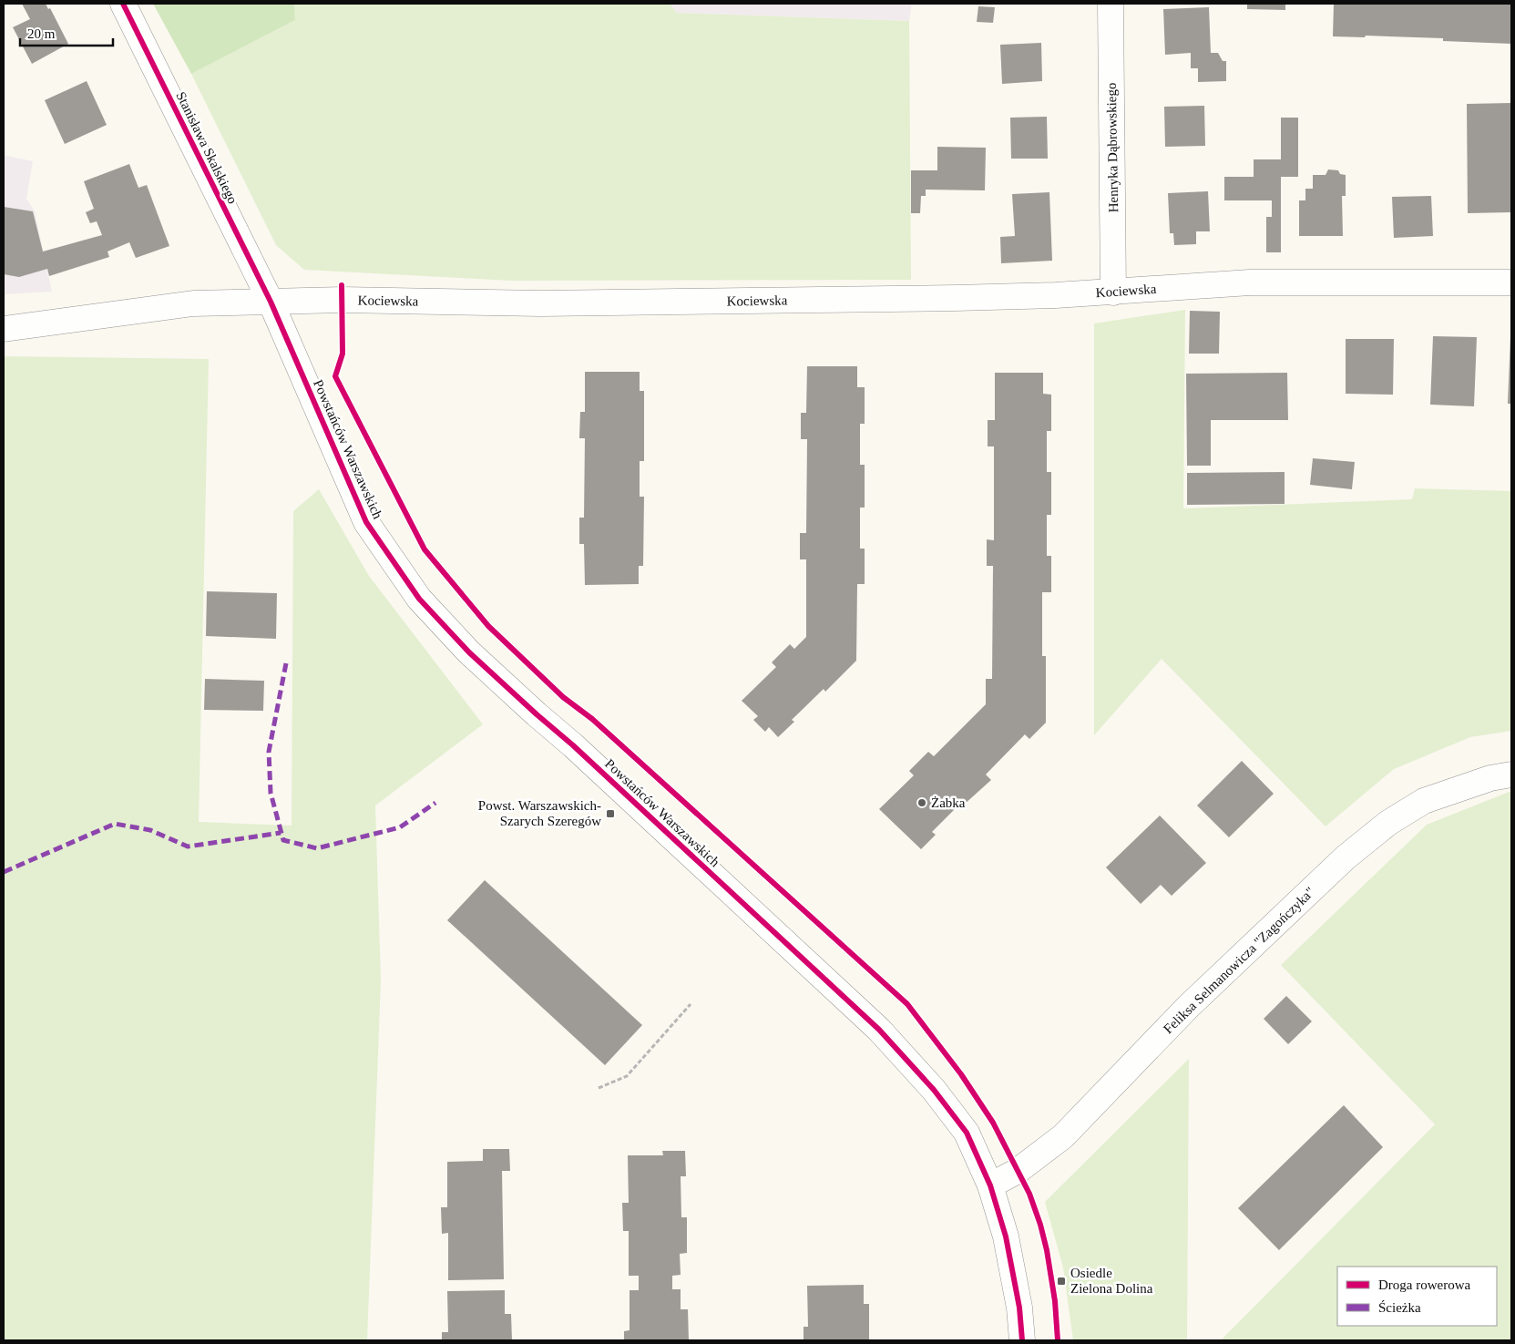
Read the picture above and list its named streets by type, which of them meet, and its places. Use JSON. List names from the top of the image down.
{
  "streets": {
    "street": [
      "Stanisława Skalskiego",
      "Henryka Dąbrowskiego",
      "Kociewska",
      "Powstańców Warszawskich",
      "Feliksa Selmanowicza \"Zagończyka\""
    ]
  },
  "crossings": [
    ["Stanisława Skalskiego", "Kociewska"],
    ["Stanisława Skalskiego", "Powstańców Warszawskich"],
    ["Henryka Dąbrowskiego", "Kociewska"],
    ["Kociewska", "Powstańców Warszawskich"],
    ["Powstańców Warszawskich", "Feliksa Selmanowicza \"Zagończyka\""]
  ],
  "places": {
    "other": ["Żabka"],
    "transit": ["Powst. Warszawskich- Szarych Szeregów", "Osiedle Zielona Dolina"]
  },
  "legend": ["Droga rowerowa", "Ścieżka"],
  "scale_bar": "20 m"
}
